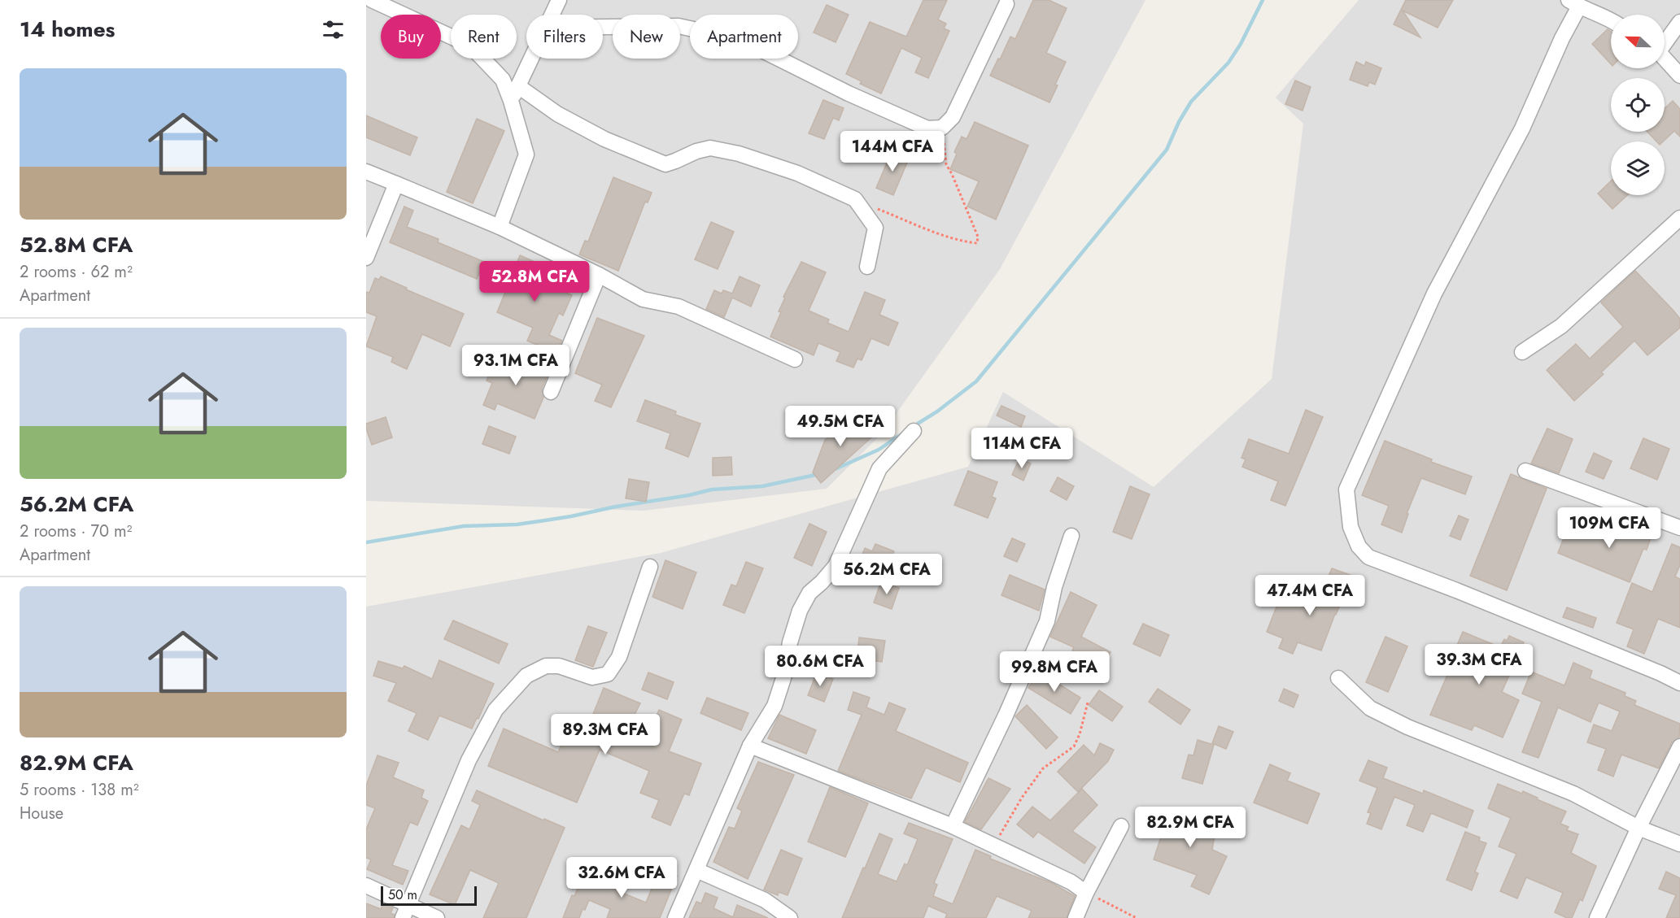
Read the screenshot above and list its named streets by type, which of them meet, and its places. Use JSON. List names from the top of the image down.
{
  "scale_bar": "50 m",
  "north": "left",
  "page": {
    "heading": "14 homes",
    "chip": [
      "Buy",
      "Rent",
      "Filters",
      "New",
      "Apartment"
    ],
    "list": [
      {
        "name": "52.8M CFA",
        "note": "2 rooms · 62 m² · Apartment"
      },
      {
        "name": "56.2M CFA",
        "note": "2 rooms · 70 m² · Apartment"
      },
      {
        "name": "82.9M CFA",
        "note": "5 rooms · 138 m² · House"
      }
    ],
    "price": [
      "144M CFA",
      "52.8M CFA",
      "93.1M CFA",
      "49.5M CFA",
      "114M CFA",
      "109M CFA",
      "56.2M CFA",
      "47.4M CFA",
      "39.3M CFA",
      "80.6M CFA",
      "99.8M CFA",
      "89.3M CFA",
      "82.9M CFA",
      "32.6M CFA"
    ],
    "scale": "50 m"
  }
}
